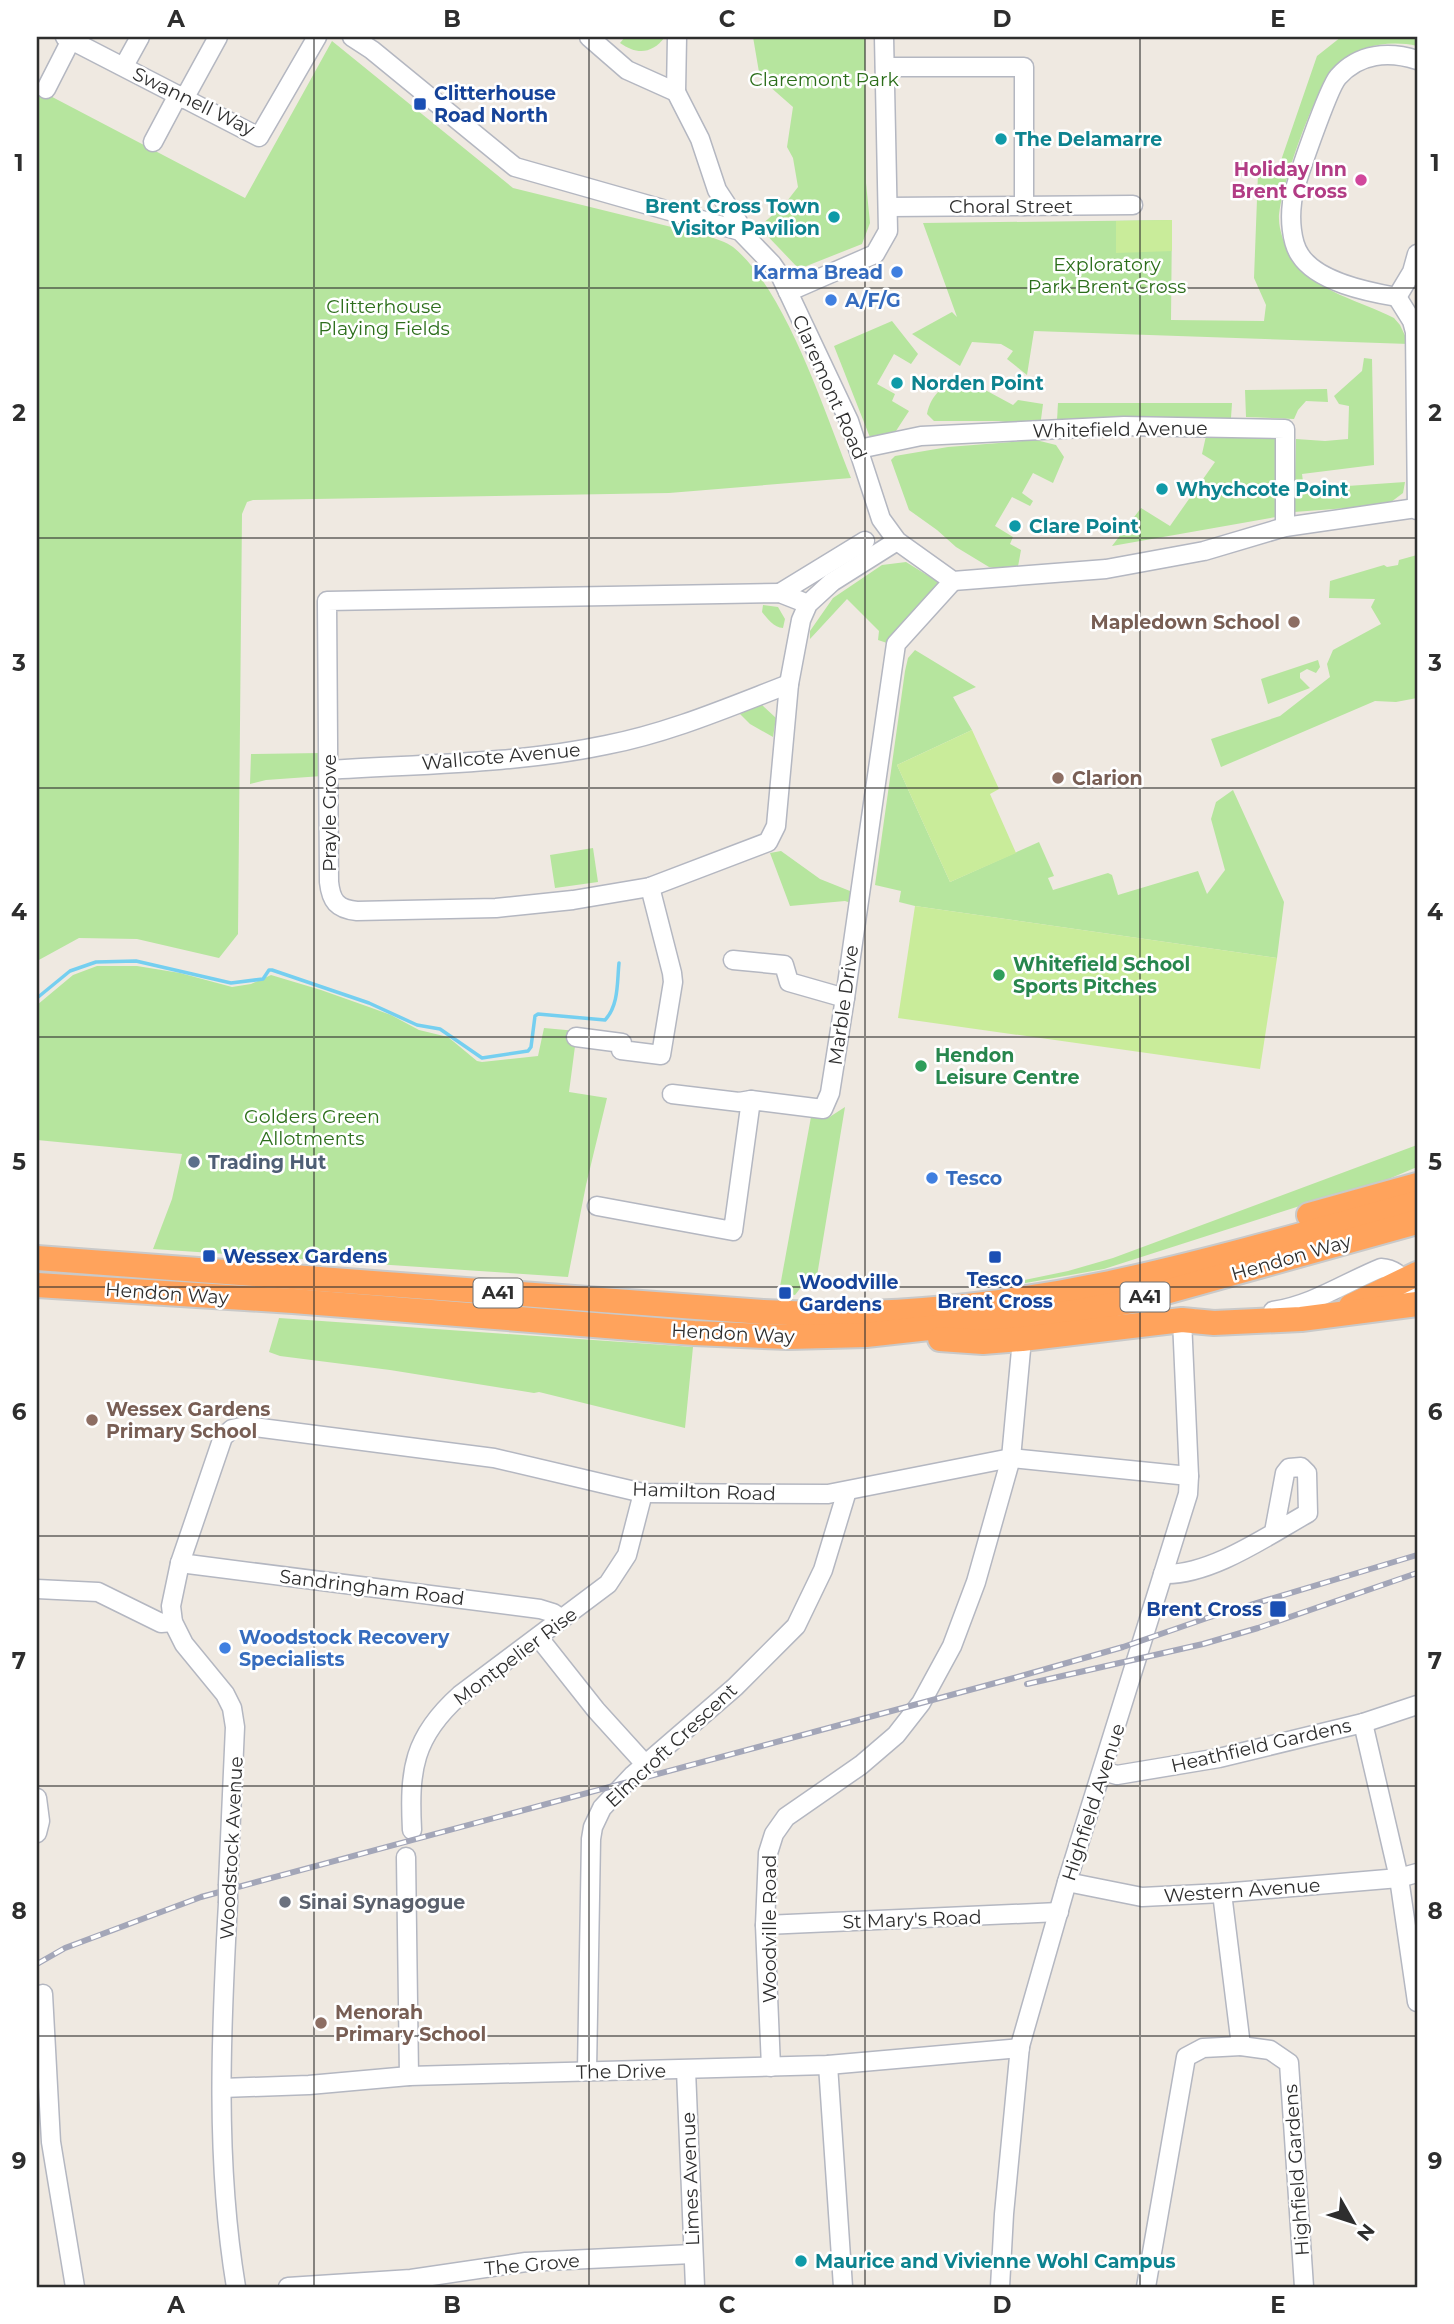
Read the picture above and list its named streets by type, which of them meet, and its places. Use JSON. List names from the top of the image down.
{
  "streets": {
    "highway": ["Hendon Way", "A41"],
    "street": [
      "Swannell Way",
      "Choral Street",
      "Claremont Road",
      "Whitefield Avenue",
      "Wallcote Avenue",
      "Prayle Grove",
      "Marble Drive",
      "Hamilton Road",
      "Sandringham Road",
      "Montpelier Rise",
      "Elmcroft Crescent",
      "Heathfield Gardens",
      "Highfield Avenue",
      "Woodstock Avenue",
      "Western Avenue",
      "St Mary's Road",
      "Woodville Road",
      "The Drive",
      "Highfield Gardens",
      "Limes Avenue",
      "The Grove"
    ]
  },
  "crossings": [
    ["Claremont Road", "Whitefield Avenue"],
    ["Claremont Road", "Marble Drive"],
    ["Wallcote Avenue", "Prayle Grove"],
    ["Hendon Way", "A41"],
    ["A41", "Highfield Avenue"],
    ["Hamilton Road", "Sandringham Road"],
    ["Hamilton Road", "Montpelier Rise"],
    ["Hamilton Road", "Elmcroft Crescent"],
    ["Hamilton Road", "Highfield Avenue"],
    ["Hamilton Road", "Woodville Road"],
    ["Sandringham Road", "Montpelier Rise"],
    ["Elmcroft Crescent", "The Drive"],
    ["Heathfield Gardens", "Highfield Avenue"],
    ["Highfield Avenue", "Western Avenue"],
    ["Highfield Avenue", "St Mary's Road"],
    ["Highfield Avenue", "The Drive"],
    ["Woodstock Avenue", "The Drive"],
    ["St Mary's Road", "Woodville Road"],
    ["Woodville Road", "The Drive"],
    ["The Drive", "Limes Avenue"],
    ["Limes Avenue", "The Grove"]
  ],
  "parks": [
    "Claremont Park",
    "Exploratory Park Brent Cross",
    "Clitterhouse Playing Fields",
    "Golders Green Allotments"
  ],
  "places": {
    "transit": [
      "Clitterhouse Road North",
      "Wessex Gardens",
      "Tesco Brent Cross",
      "Woodville Gardens",
      "Brent Cross"
    ],
    "other": [
      "The Delamarre",
      "Holiday Inn Brent Cross",
      "Brent Cross Town Visitor Pavilion",
      "Karma Bread",
      "A/F/G",
      "Norden Point",
      "Whychcote Point",
      "Clare Point",
      "Mapledown School",
      "Clarion",
      "Whitefield School Sports Pitches",
      "Hendon Leisure Centre",
      "Trading Hut",
      "Tesco",
      "Wessex Gardens Primary School",
      "Woodstock Recovery Specialists",
      "Sinai Synagogue",
      "Menorah Primary School",
      "Maurice and Vivienne Wohl Campus"
    ]
  },
  "north": "bottom right",
  "grid": {
    "columns": [
      "A",
      "B",
      "C",
      "D",
      "E"
    ],
    "rows": [
      "1",
      "2",
      "3",
      "4",
      "5",
      "6",
      "7",
      "8",
      "9"
    ]
  }
}
